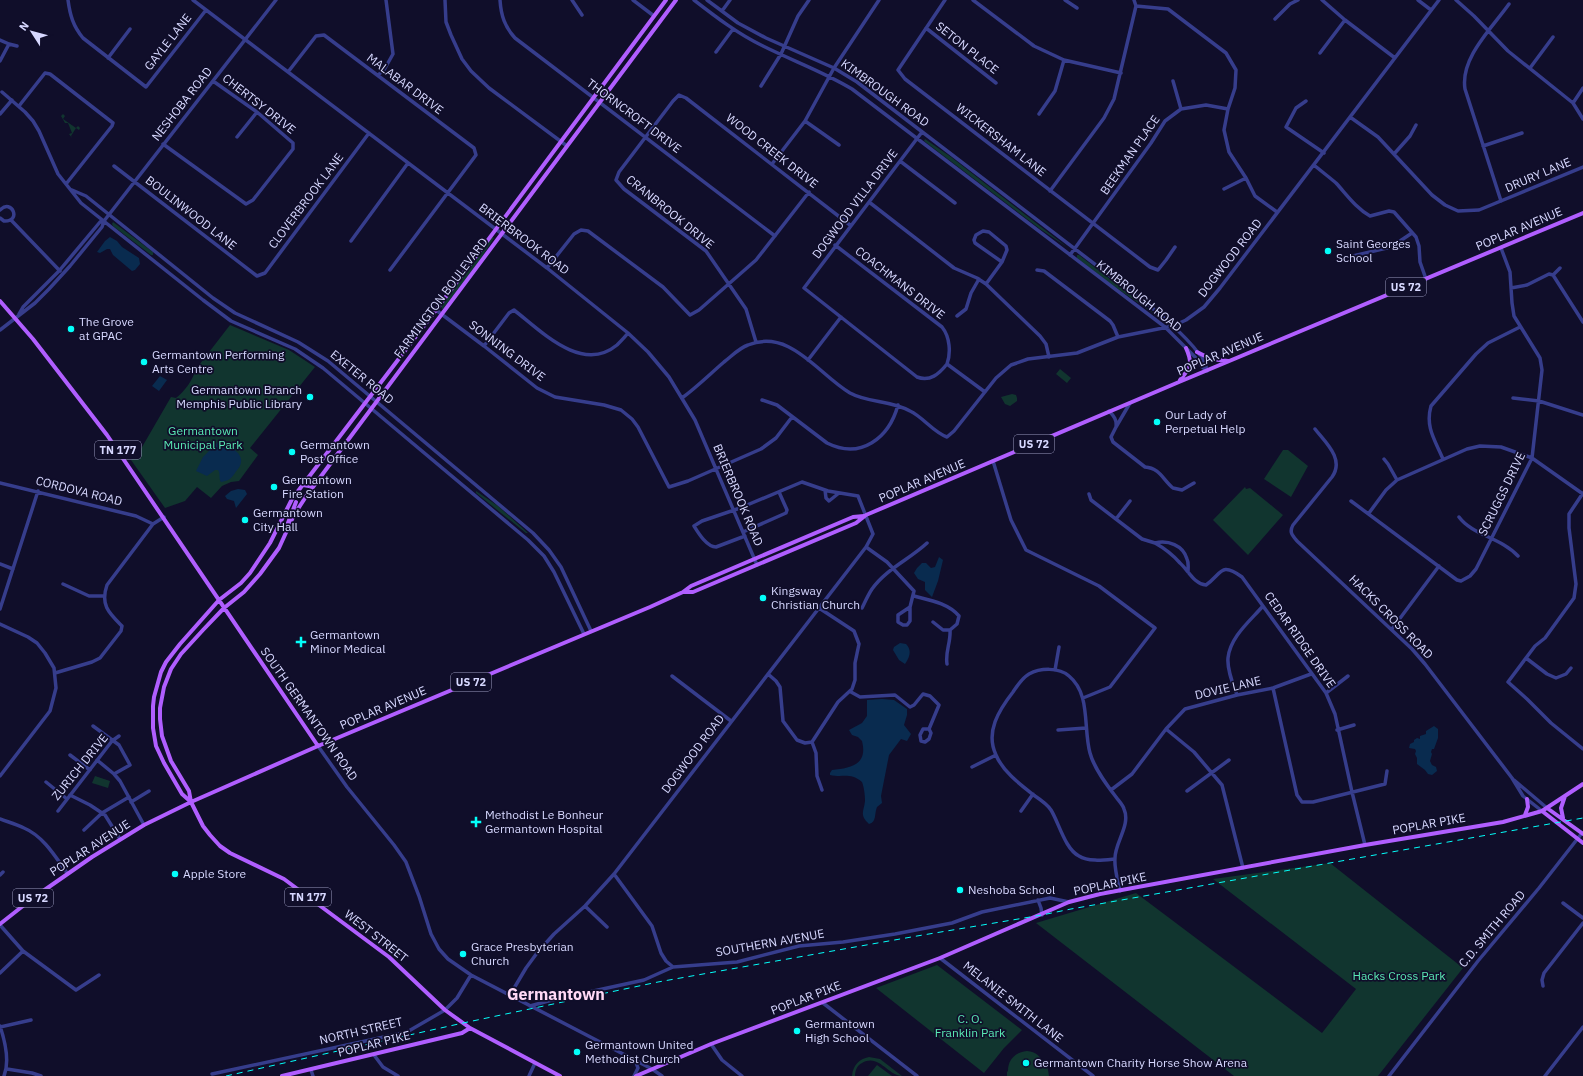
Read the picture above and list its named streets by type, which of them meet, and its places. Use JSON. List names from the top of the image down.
{
  "streets": {
    "main road": [
      "POPLAR AVENUE",
      "US 72",
      "FARMINGTON BOULEVARD",
      "TN 177",
      "HACKS CROSS ROAD",
      "SOUTH GERMANTOWN ROAD",
      "POPLAR PIKE",
      "WEST STREET"
    ],
    "street": [
      "GAYLE LANE",
      "SETON PLACE",
      "MALABAR DRIVE",
      "KIMBROUGH ROAD",
      "NESHOBA ROAD",
      "CHERTSY DRIVE",
      "THORNCROFT DRIVE",
      "WICKERSHAM LANE",
      "WOOD CREEK DRIVE",
      "BEEKMAN PLACE",
      "DRURY LANE",
      "CLOVERBROOK LANE",
      "DOGWOOD VILLA DRIVE",
      "CRANBROOK DRIVE",
      "BOULINWOOD LANE",
      "BRIERBROOK ROAD",
      "DOGWOOD ROAD",
      "COACHMANS DRIVE",
      "SONNING DRIVE",
      "EXETER ROAD",
      "CORDOVA ROAD",
      "SCRUGGS DRIVE",
      "CEDAR RIDGE DRIVE",
      "DOVIE LANE",
      "ZURICH DRIVE",
      "C.D. SMITH ROAD",
      "SOUTHERN AVENUE",
      "MELANIE SMITH LANE",
      "NORTH STREET"
    ]
  },
  "crossings": [
    ["GAYLE LANE", "BRIERBROOK ROAD"],
    ["SETON PLACE", "WICKERSHAM LANE"],
    ["MALABAR DRIVE", "BRIERBROOK ROAD"],
    ["KIMBROUGH ROAD", "BEEKMAN PLACE"],
    ["KIMBROUGH ROAD", "DOGWOOD VILLA DRIVE"],
    ["KIMBROUGH ROAD", "POPLAR AVENUE"],
    ["KIMBROUGH ROAD", "DOGWOOD ROAD"],
    ["NESHOBA ROAD", "CHERTSY DRIVE"],
    ["NESHOBA ROAD", "BOULINWOOD LANE"],
    ["NESHOBA ROAD", "BRIERBROOK ROAD"],
    ["NESHOBA ROAD", "EXETER ROAD"],
    ["NESHOBA ROAD", "SOUTH GERMANTOWN ROAD"],
    ["THORNCROFT DRIVE", "WOOD CREEK DRIVE"],
    ["THORNCROFT DRIVE", "CRANBROOK DRIVE"],
    ["THORNCROFT DRIVE", "FARMINGTON BOULEVARD"],
    ["WICKERSHAM LANE", "BEEKMAN PLACE"],
    ["WOOD CREEK DRIVE", "DOGWOOD VILLA DRIVE"],
    ["WOOD CREEK DRIVE", "CRANBROOK DRIVE"],
    ["DRURY LANE", "DOGWOOD ROAD"],
    ["CLOVERBROOK LANE", "BOULINWOOD LANE"],
    ["CLOVERBROOK LANE", "BRIERBROOK ROAD"],
    ["DOGWOOD VILLA DRIVE", "COACHMANS DRIVE"],
    ["POPLAR AVENUE", "BRIERBROOK ROAD"],
    ["POPLAR AVENUE", "DOGWOOD ROAD"],
    ["POPLAR AVENUE", "FARMINGTON BOULEVARD"],
    ["POPLAR AVENUE", "EXETER ROAD"],
    ["POPLAR AVENUE", "SCRUGGS DRIVE"],
    ["POPLAR AVENUE", "SOUTH GERMANTOWN ROAD"],
    ["POPLAR AVENUE", "WEST STREET"],
    ["BRIERBROOK ROAD", "FARMINGTON BOULEVARD"],
    ["BRIERBROOK ROAD", "SONNING DRIVE"],
    ["DOGWOOD ROAD", "SOUTH GERMANTOWN ROAD"],
    ["FARMINGTON BOULEVARD", "SONNING DRIVE"],
    ["FARMINGTON BOULEVARD", "EXETER ROAD"],
    ["FARMINGTON BOULEVARD", "SOUTH GERMANTOWN ROAD"],
    ["FARMINGTON BOULEVARD", "WEST STREET"],
    ["HACKS CROSS ROAD", "POPLAR PIKE"],
    ["HACKS CROSS ROAD", "C.D. SMITH ROAD"],
    ["CEDAR RIDGE DRIVE", "DOVIE LANE"],
    ["CEDAR RIDGE DRIVE", "POPLAR PIKE"],
    ["SOUTH GERMANTOWN ROAD", "POPLAR PIKE"],
    ["SOUTH GERMANTOWN ROAD", "SOUTHERN AVENUE"],
    ["SOUTH GERMANTOWN ROAD", "NORTH STREET"],
    ["POPLAR PIKE", "WEST STREET"],
    ["POPLAR PIKE", "SOUTHERN AVENUE"],
    ["POPLAR PIKE", "MELANIE SMITH LANE"],
    ["WEST STREET", "NORTH STREET"]
  ],
  "districts": ["Germantown"],
  "parks": ["Germantown Municipal Park", "Hacks Cross Park", "C. O. Franklin Park"],
  "places": {
    "other": [
      "Saint Georges School",
      "The Grove at GPAC",
      "Germantown Performing Arts Centre",
      "Germantown Branch Memphis Public Library",
      "Our Lady of Perpetual Help",
      "Germantown Post Office",
      "Germantown Fire Station",
      "Germantown City Hall",
      "Kingsway Christian Church",
      "Apple Store",
      "Neshoba School",
      "Grace Presbyterian Church",
      "Germantown High School",
      "Germantown United Methodist Church",
      "Germantown Charity Horse Show Arena"
    ],
    "health": ["Germantown Minor Medical", "Methodist Le Bonheur Germantown Hospital"]
  },
  "north": "top left"
}
